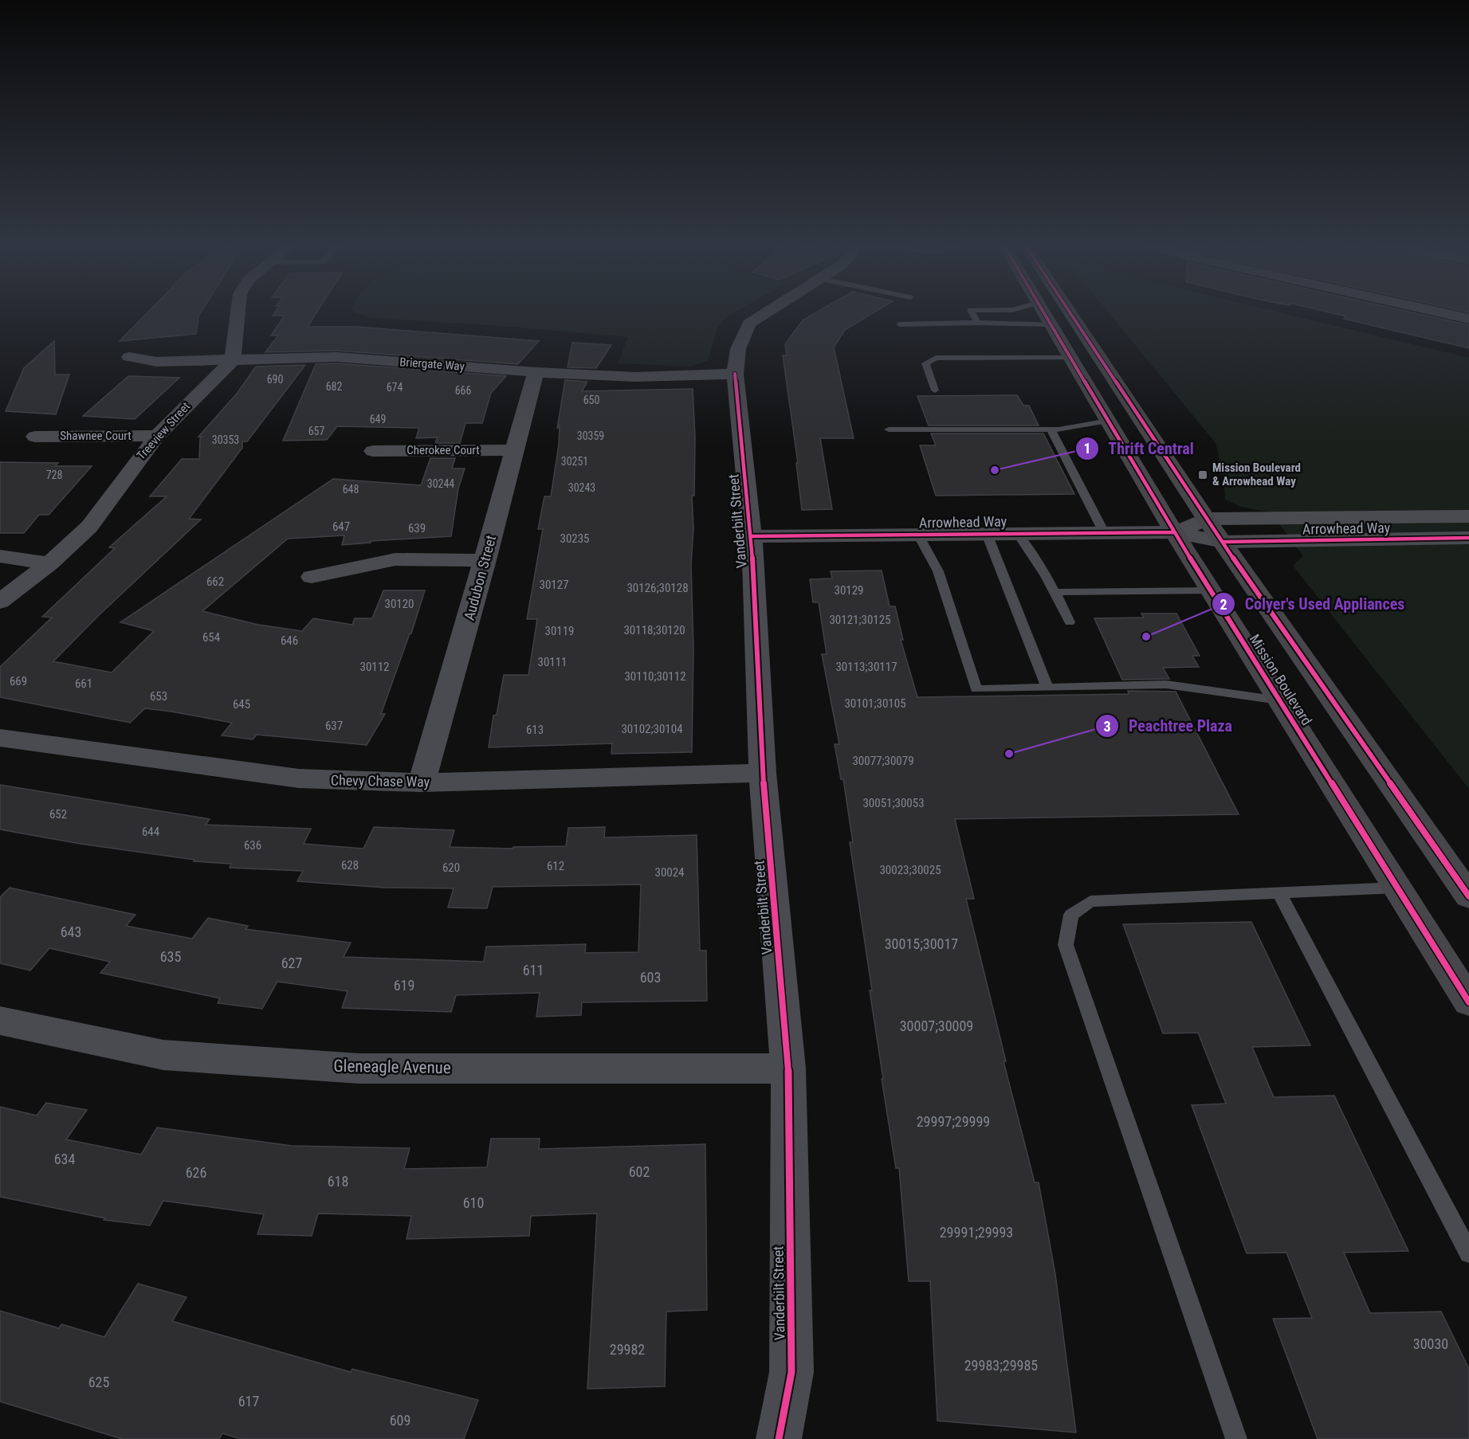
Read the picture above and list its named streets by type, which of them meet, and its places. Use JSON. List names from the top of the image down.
{
  "streets": {
    "main road": ["Mission Boulevard"],
    "street": [
      "Briergate Way",
      "Treeview Street",
      "Shawnee Court",
      "Cherokee Court",
      "Vanderbilt Street",
      "Arrowhead Way",
      "Audubon Street",
      "Chevy Chase Way",
      "Gleneagle Avenue"
    ]
  },
  "crossings": [
    ["Briergate Way", "Treeview Street"],
    ["Briergate Way", "Vanderbilt Street"],
    ["Briergate Way", "Audubon Street"],
    ["Treeview Street", "Shawnee Court"],
    ["Cherokee Court", "Audubon Street"],
    ["Vanderbilt Street", "Arrowhead Way"],
    ["Vanderbilt Street", "Chevy Chase Way"],
    ["Vanderbilt Street", "Gleneagle Avenue"],
    ["Arrowhead Way", "Mission Boulevard"],
    ["Audubon Street", "Chevy Chase Way"]
  ],
  "places": {
    "other": ["Thrift Central", "Colyer's Used Appliances", "Peachtree Plaza"],
    "transit": ["Mission Boulevard & Arrowhead Way"]
  },
  "house_numbers": [
    "690",
    "682",
    "674",
    "666",
    "650",
    "649",
    "657",
    "30359",
    "30353",
    "30251",
    "728",
    "30244",
    "30243",
    "648",
    "647",
    "639",
    "30235",
    "662",
    "30127",
    "30126;30128",
    "30129",
    "30120",
    "30121;30125",
    "30118;30120",
    "30119",
    "654",
    "646",
    "30111",
    "30112",
    "30113;30117",
    "30110;30112",
    "669",
    "661",
    "653",
    "30101;30105",
    "645",
    "637",
    "30102;30104",
    "613",
    "30077;30079",
    "30051;30053",
    "652",
    "644",
    "636",
    "628",
    "612",
    "620",
    "30023;30025",
    "30024",
    "643",
    "30015;30017",
    "635",
    "627",
    "611",
    "603",
    "619",
    "30007;30009",
    "29997;29999",
    "634",
    "602",
    "626",
    "618",
    "610",
    "29991;29993",
    "30030",
    "29982",
    "29983;29985",
    "625",
    "617",
    "609"
  ]
}
